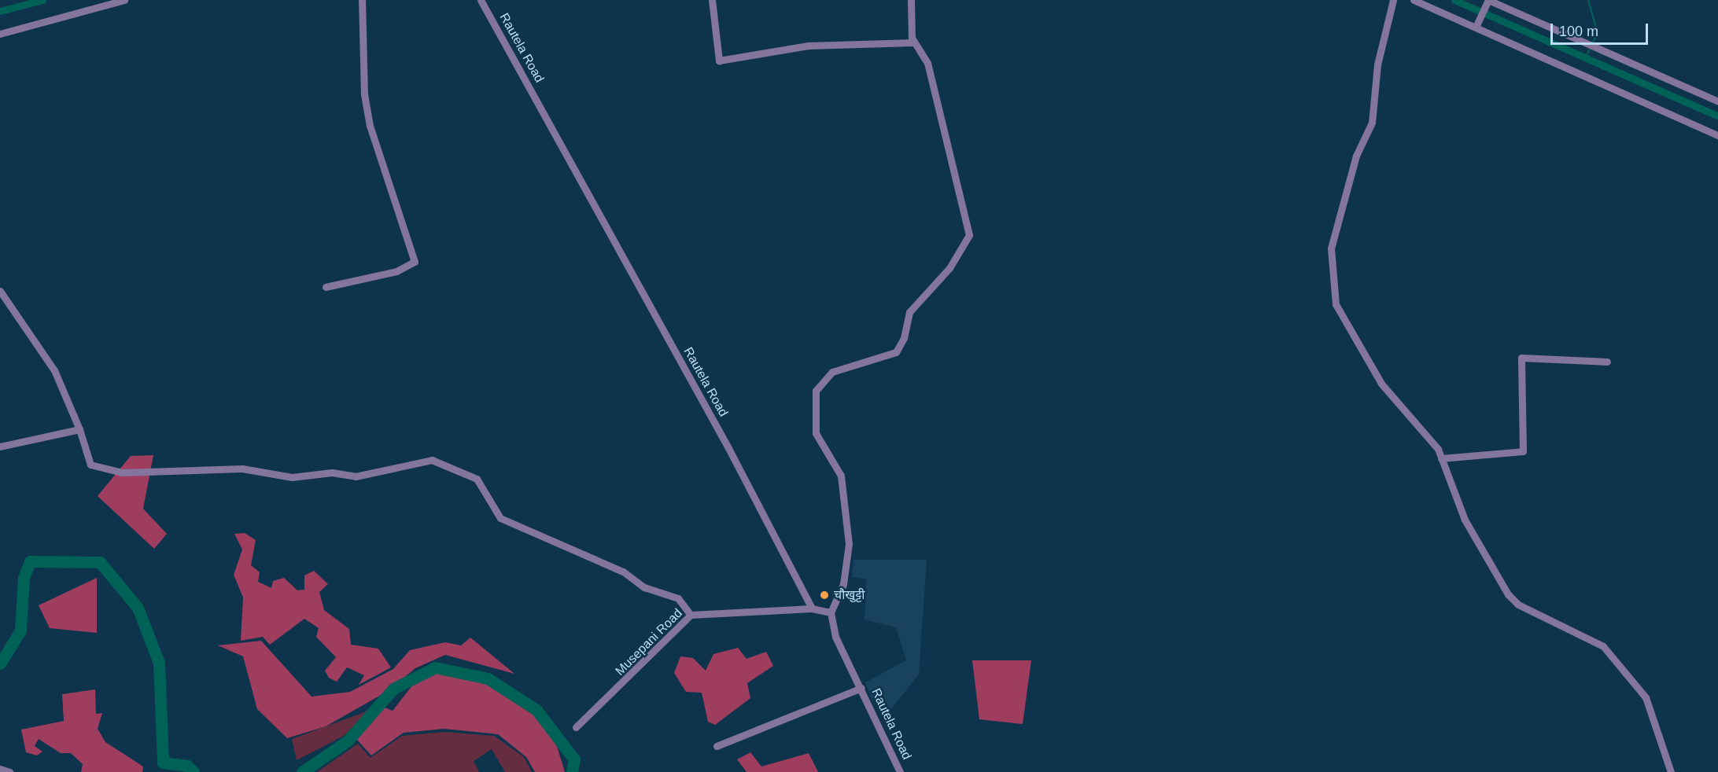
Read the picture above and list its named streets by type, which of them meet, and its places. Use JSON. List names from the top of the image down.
{
  "streets": {
    "street": ["Rautela Road", "Musepani Road"]
  },
  "crossings": [
    ["Rautela Road", "Musepani Road"]
  ],
  "places": ["चौखुट्टी"],
  "scale_bar": "100 m"
}
